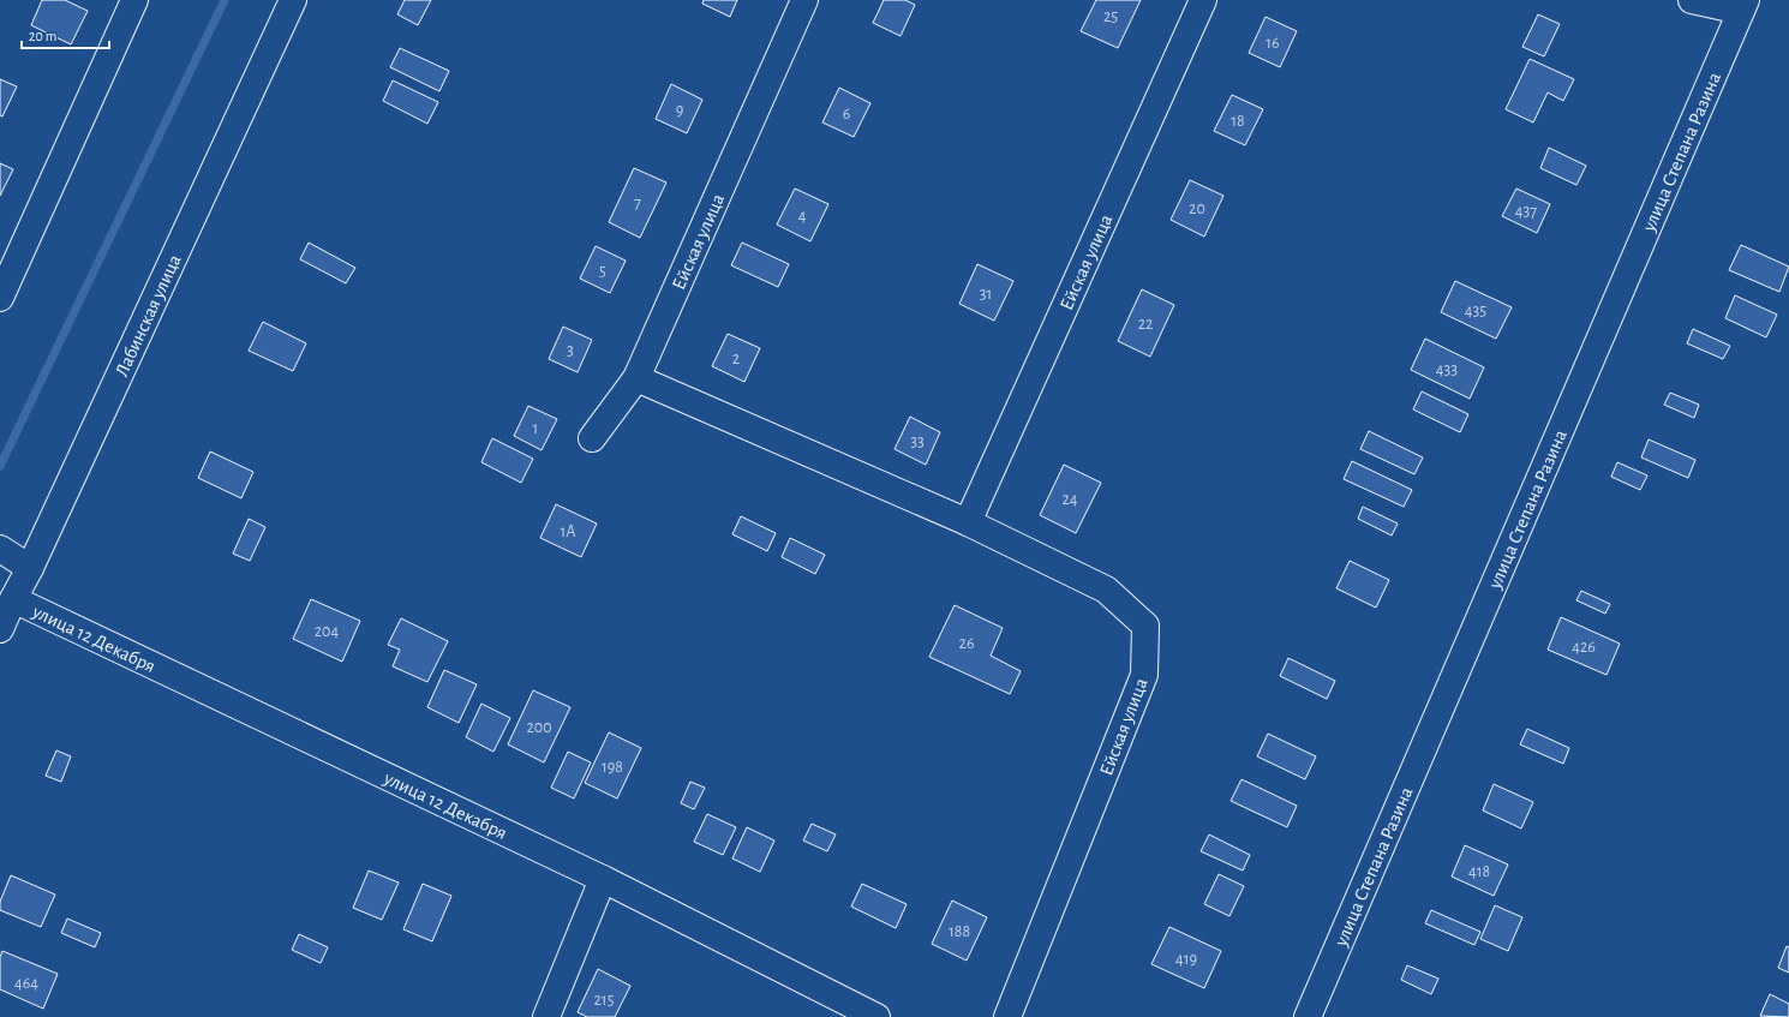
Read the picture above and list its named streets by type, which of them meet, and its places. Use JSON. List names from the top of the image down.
{
  "streets": {
    "street": [
      "улица Степана Разина",
      "Ейская улица",
      "Лабинская улица",
      "улица 12 Декабря"
    ]
  },
  "crossings": [
    ["Лабинская улица", "улица 12 Декабря"]
  ],
  "house_numbers": [
    "25",
    "16",
    "9",
    "6",
    "18",
    "7",
    "20",
    "437",
    "4",
    "5",
    "31",
    "435",
    "22",
    "3",
    "2",
    "433",
    "1",
    "33",
    "24",
    "1А",
    "204",
    "26",
    "426",
    "200",
    "198",
    "418",
    "188",
    "419",
    "464",
    "215"
  ],
  "scale_bar": "20 m"
}
